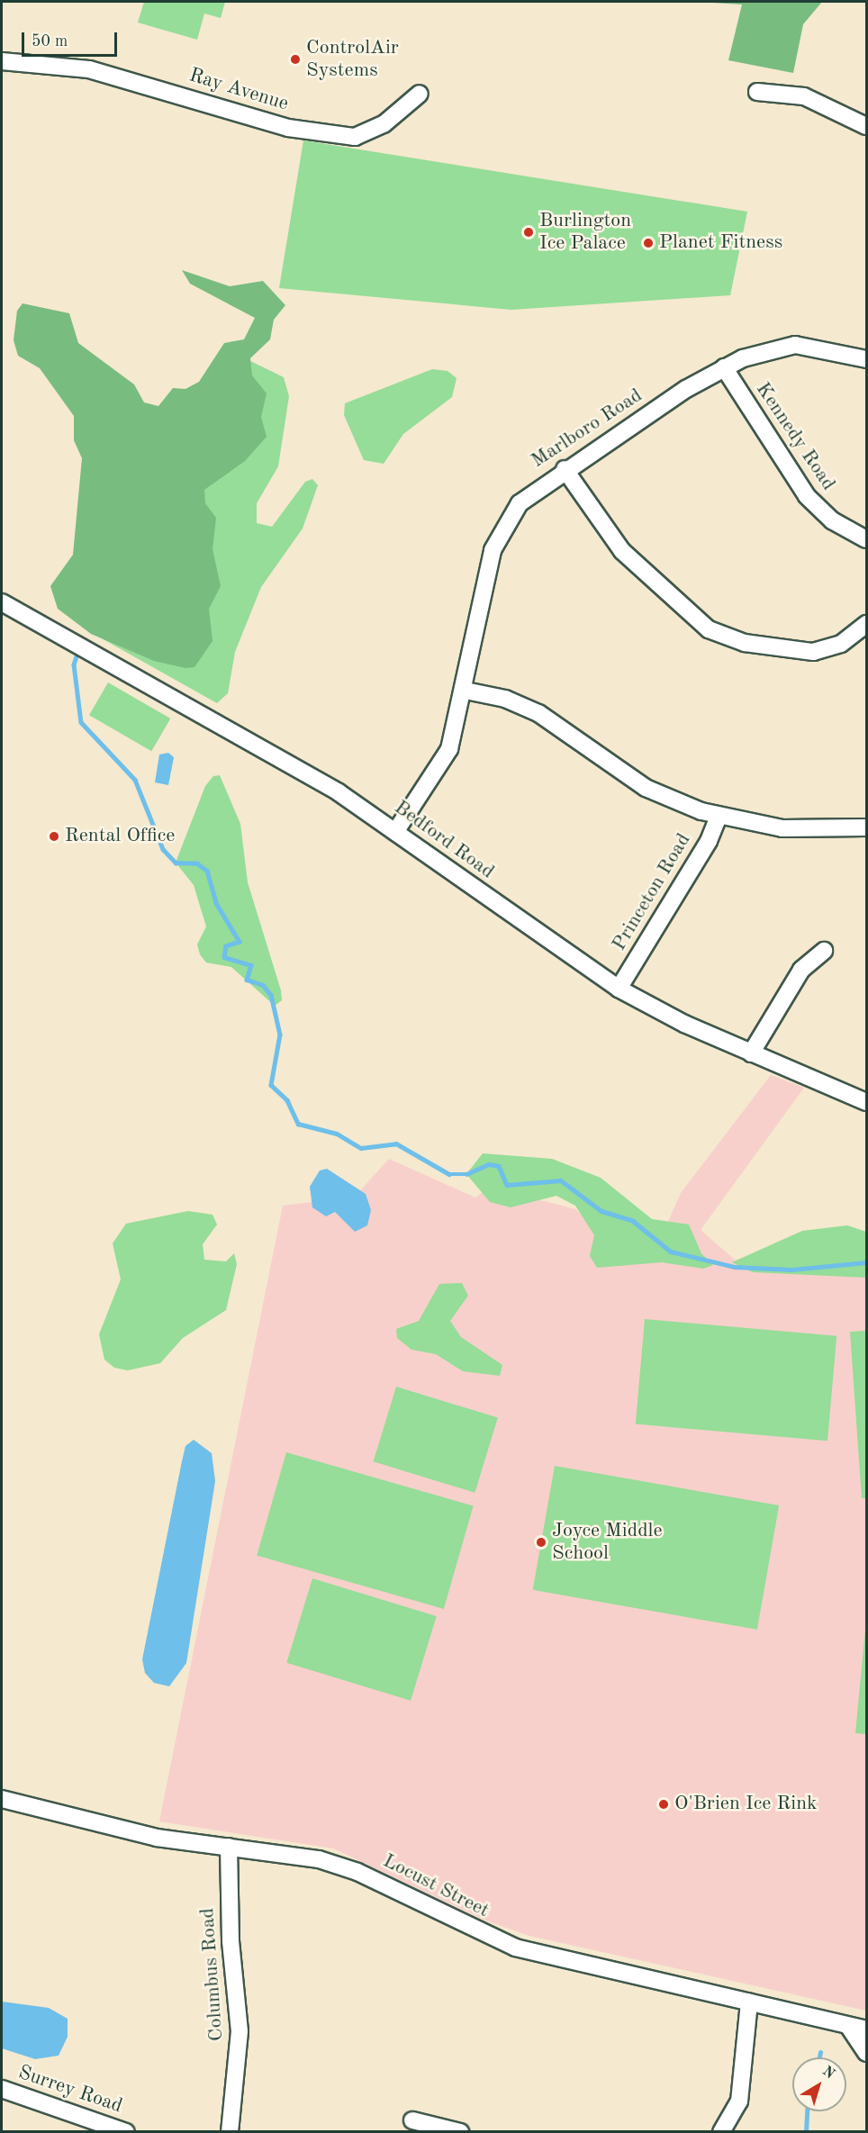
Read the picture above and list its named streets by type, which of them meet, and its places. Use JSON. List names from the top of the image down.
{
  "streets": {
    "street": [
      "Ray Avenue",
      "Marlboro Road",
      "Kennedy Road",
      "Bedford Road",
      "Princeton Road",
      "Locust Street",
      "Columbus Road",
      "Surrey Road"
    ]
  },
  "crossings": [
    ["Marlboro Road", "Kennedy Road"],
    ["Marlboro Road", "Bedford Road"],
    ["Bedford Road", "Princeton Road"],
    ["Locust Street", "Columbus Road"]
  ],
  "places": [
    "ControlAir Systems",
    "Burlington Ice Palace",
    "Planet Fitness",
    "Rental Office",
    "Joyce Middle School",
    "O'Brien Ice Rink"
  ],
  "scale_bar": "50 m",
  "north": "top right"
}
